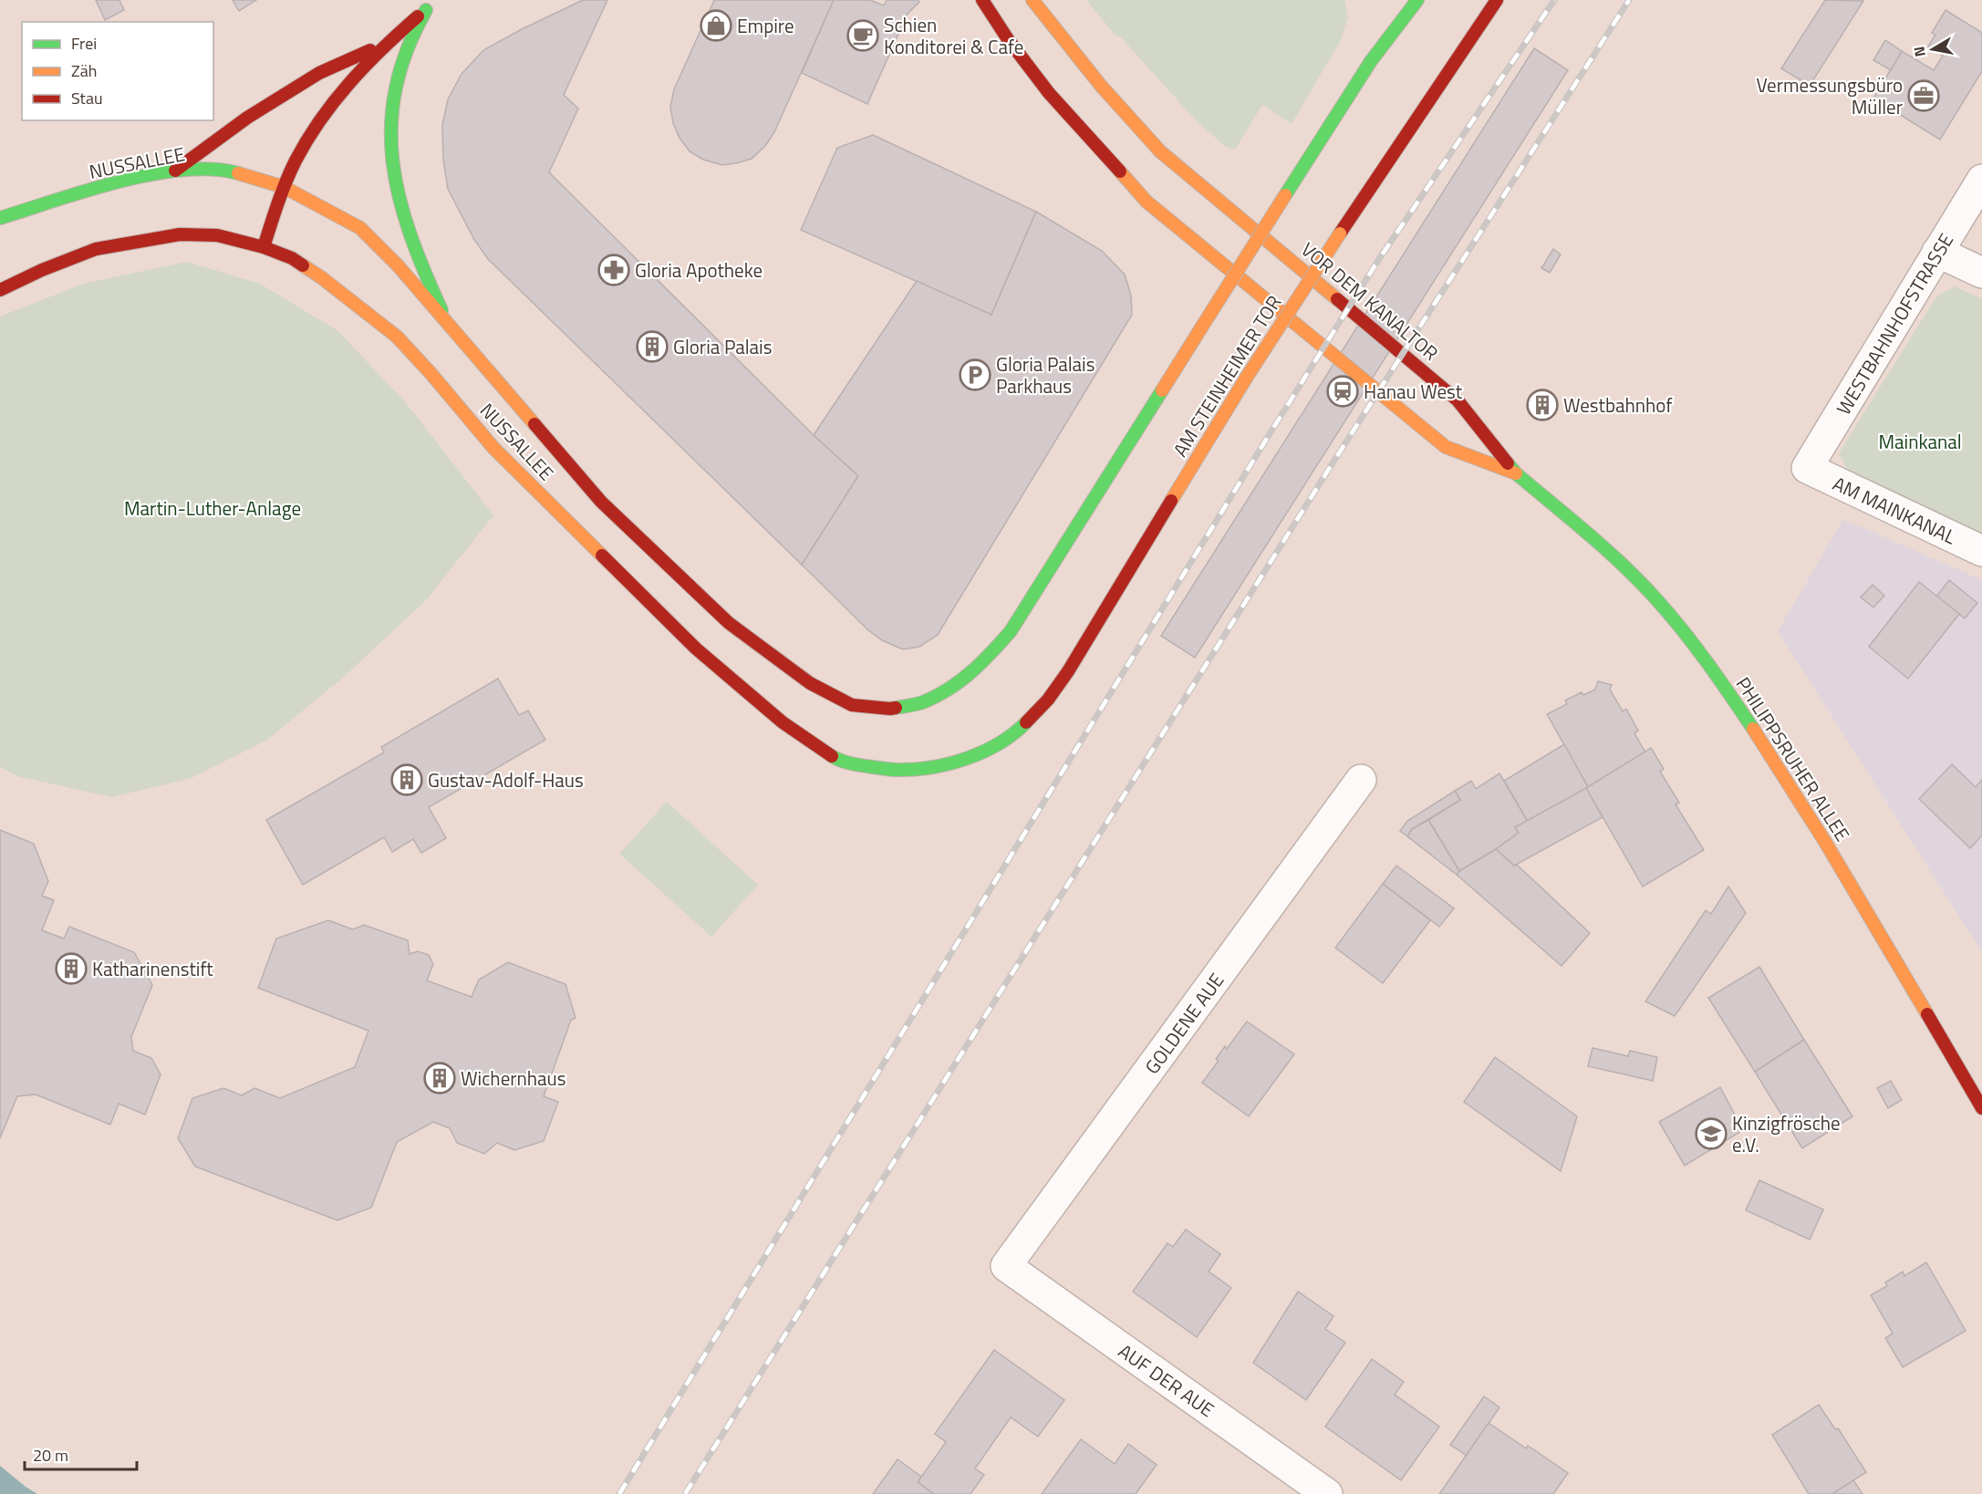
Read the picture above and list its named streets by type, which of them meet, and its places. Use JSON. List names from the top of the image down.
{
  "streets": {
    "main road": [
      "NUSSALLEE",
      "VOR DEM KANALTOR",
      "AM STEINHEIMER TOR",
      "PHILIPPSRUHER ALLEE"
    ],
    "street": [
      "WESTBAHNHOFSTRASSE",
      "AM MAINKANAL",
      "GOLDENE AUE",
      "AUF DER AUE"
    ]
  },
  "crossings": [
    ["NUSSALLEE", "AM STEINHEIMER TOR"],
    ["VOR DEM KANALTOR", "PHILIPPSRUHER ALLEE"],
    ["WESTBAHNHOFSTRASSE", "AM MAINKANAL"],
    ["GOLDENE AUE", "AUF DER AUE"]
  ],
  "parks": ["Mainkanal", "Martin-Luther-Anlage"],
  "places": {
    "shop": ["Empire"],
    "cafe": ["Schien Konditorei & Cafe"],
    "office": ["Vermessungsbüro Müller"],
    "pharmacy": ["Gloria Apotheke"],
    "building": [
      "Gloria Palais",
      "Westbahnhof",
      "Gustav-Adolf-Haus",
      "Katharinenstift",
      "Wichernhaus"
    ],
    "parking": ["Gloria Palais Parkhaus"],
    "station": ["Hanau West"],
    "school or university": ["Kinzigfrösche e.V."]
  },
  "legend": ["Frei", "Zäh", "Stau"],
  "scale_bar": "20 m",
  "north": "left"
}
